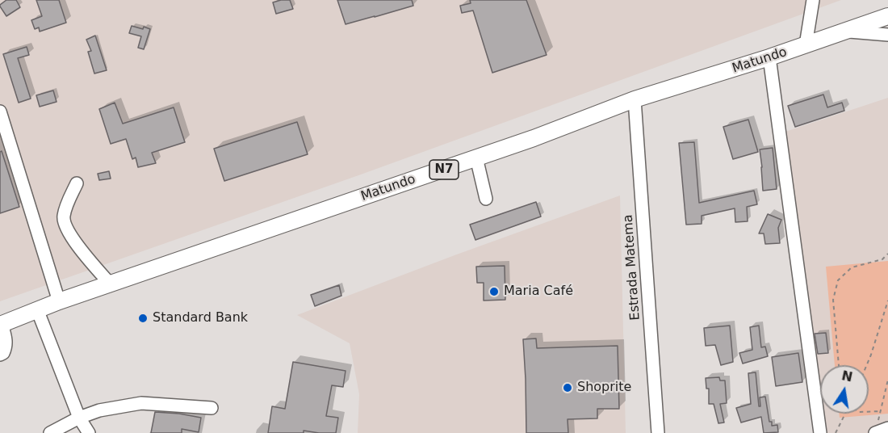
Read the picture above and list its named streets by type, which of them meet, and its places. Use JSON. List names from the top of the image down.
{
  "streets": {
    "main road": ["Matundo", "N7"],
    "street": ["Estrada Matema"]
  },
  "crossings": [
    ["Matundo", "Estrada Matema"]
  ],
  "places": ["Maria Café", "Standard Bank", "Shoprite"],
  "north": "top"
}
